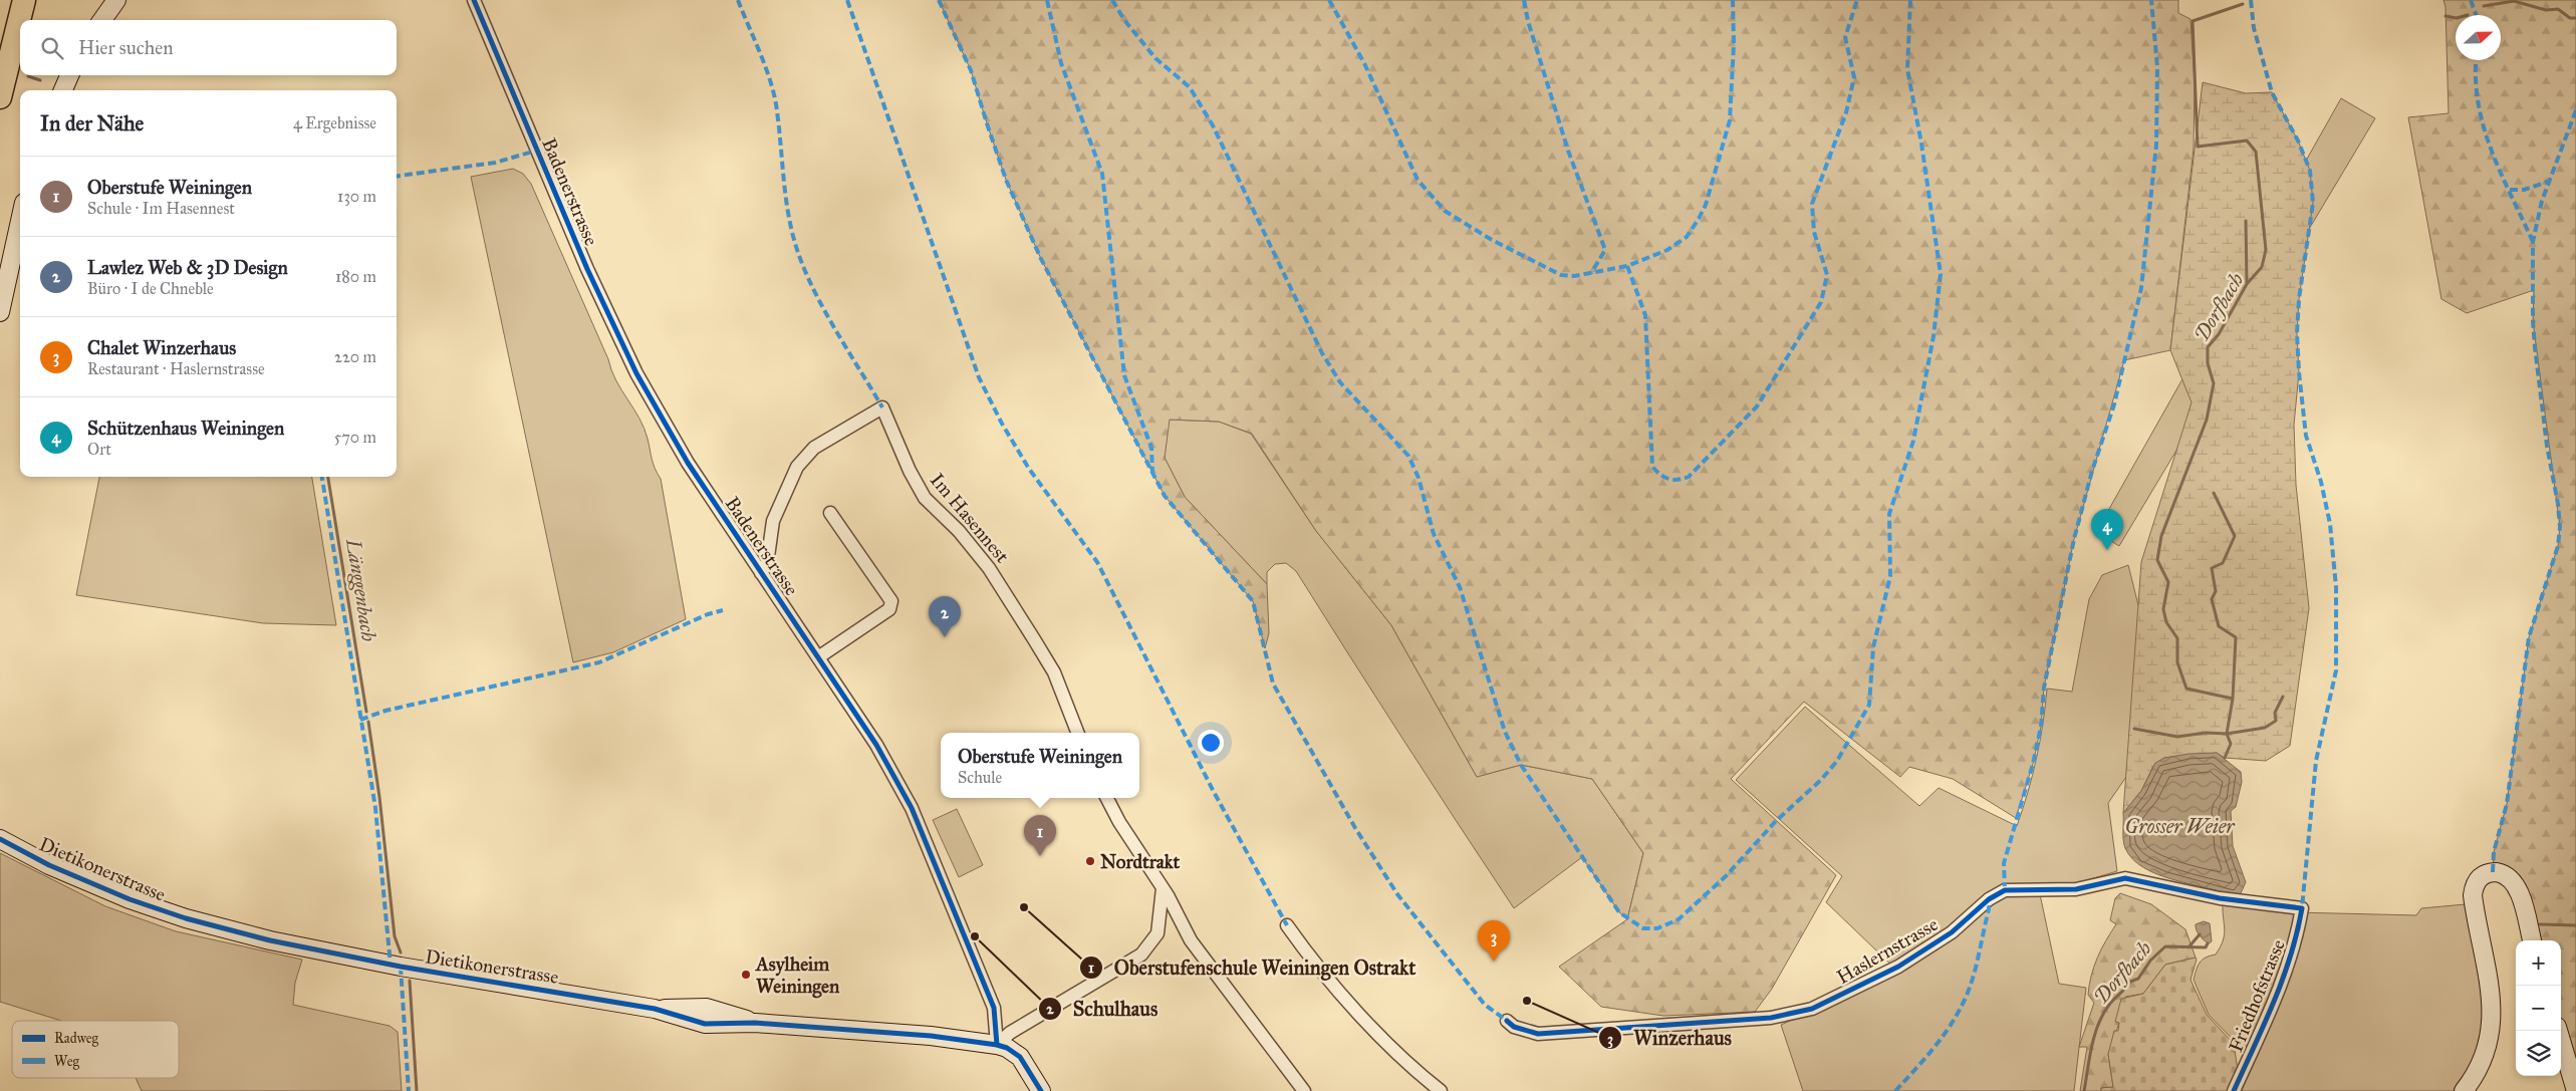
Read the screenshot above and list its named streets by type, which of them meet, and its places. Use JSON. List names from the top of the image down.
{
  "streets": {
    "street": [
      "Badenerstrasse",
      "Im Hasennest",
      "Dietikonerstrasse",
      "Haslernstrasse",
      "Friedhofstrasse"
    ]
  },
  "crossings": [
    ["Badenerstrasse", "Im Hasennest"],
    ["Badenerstrasse", "Dietikonerstrasse"],
    ["Haslernstrasse", "Friedhofstrasse"]
  ],
  "water": ["Dorfbach", "Länggenbach", "Grosser Weier"],
  "places": [
    "Nordtrakt",
    "Oberstufenschule Weiningen Ostrakt",
    "Schulhaus",
    "Asylheim Weiningen",
    "Winzerhaus"
  ],
  "legend": ["Radweg", "Weg"],
  "north": "right",
  "page": {
    "search": "Hier suchen",
    "heading": ["In der Nähe", "4 Ergebnisse"],
    "list": [
      {
        "mark": "1",
        "name": "Oberstufe Weiningen",
        "note": "Schule · Im Hasennest",
        "value": "130 m"
      },
      {
        "mark": "2",
        "name": "Lawlez Web & 3D Design",
        "note": "Büro · I de Chneble",
        "value": "180 m"
      },
      {
        "mark": "3",
        "name": "Chalet Winzerhaus",
        "note": "Restaurant · Haslernstrasse",
        "value": "220 m"
      },
      {
        "mark": "4",
        "name": "Schützenhaus Weiningen",
        "note": "Ort",
        "value": "570 m"
      }
    ],
    "pins": [
      "4",
      "2",
      "1",
      "3"
    ],
    "popup": ["Oberstufe Weiningen", "Schule"],
    "map_buttons": ["+", "−"]
  }
}
